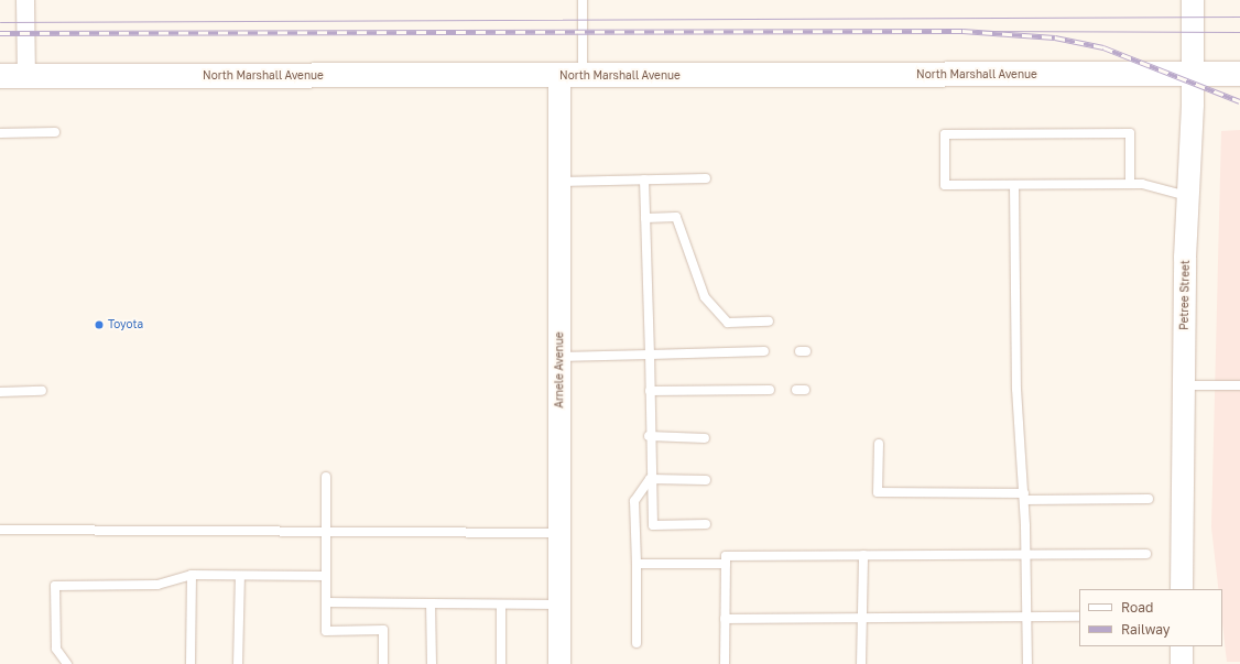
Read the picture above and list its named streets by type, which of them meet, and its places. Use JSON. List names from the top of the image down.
{
  "streets": {
    "main road": ["North Marshall Avenue"],
    "street": ["Petree Street", "Arnele Avenue"]
  },
  "crossings": [
    ["North Marshall Avenue", "Petree Street"],
    ["North Marshall Avenue", "Arnele Avenue"]
  ],
  "places": ["Toyota"],
  "legend": ["Road", "Railway"]
}
